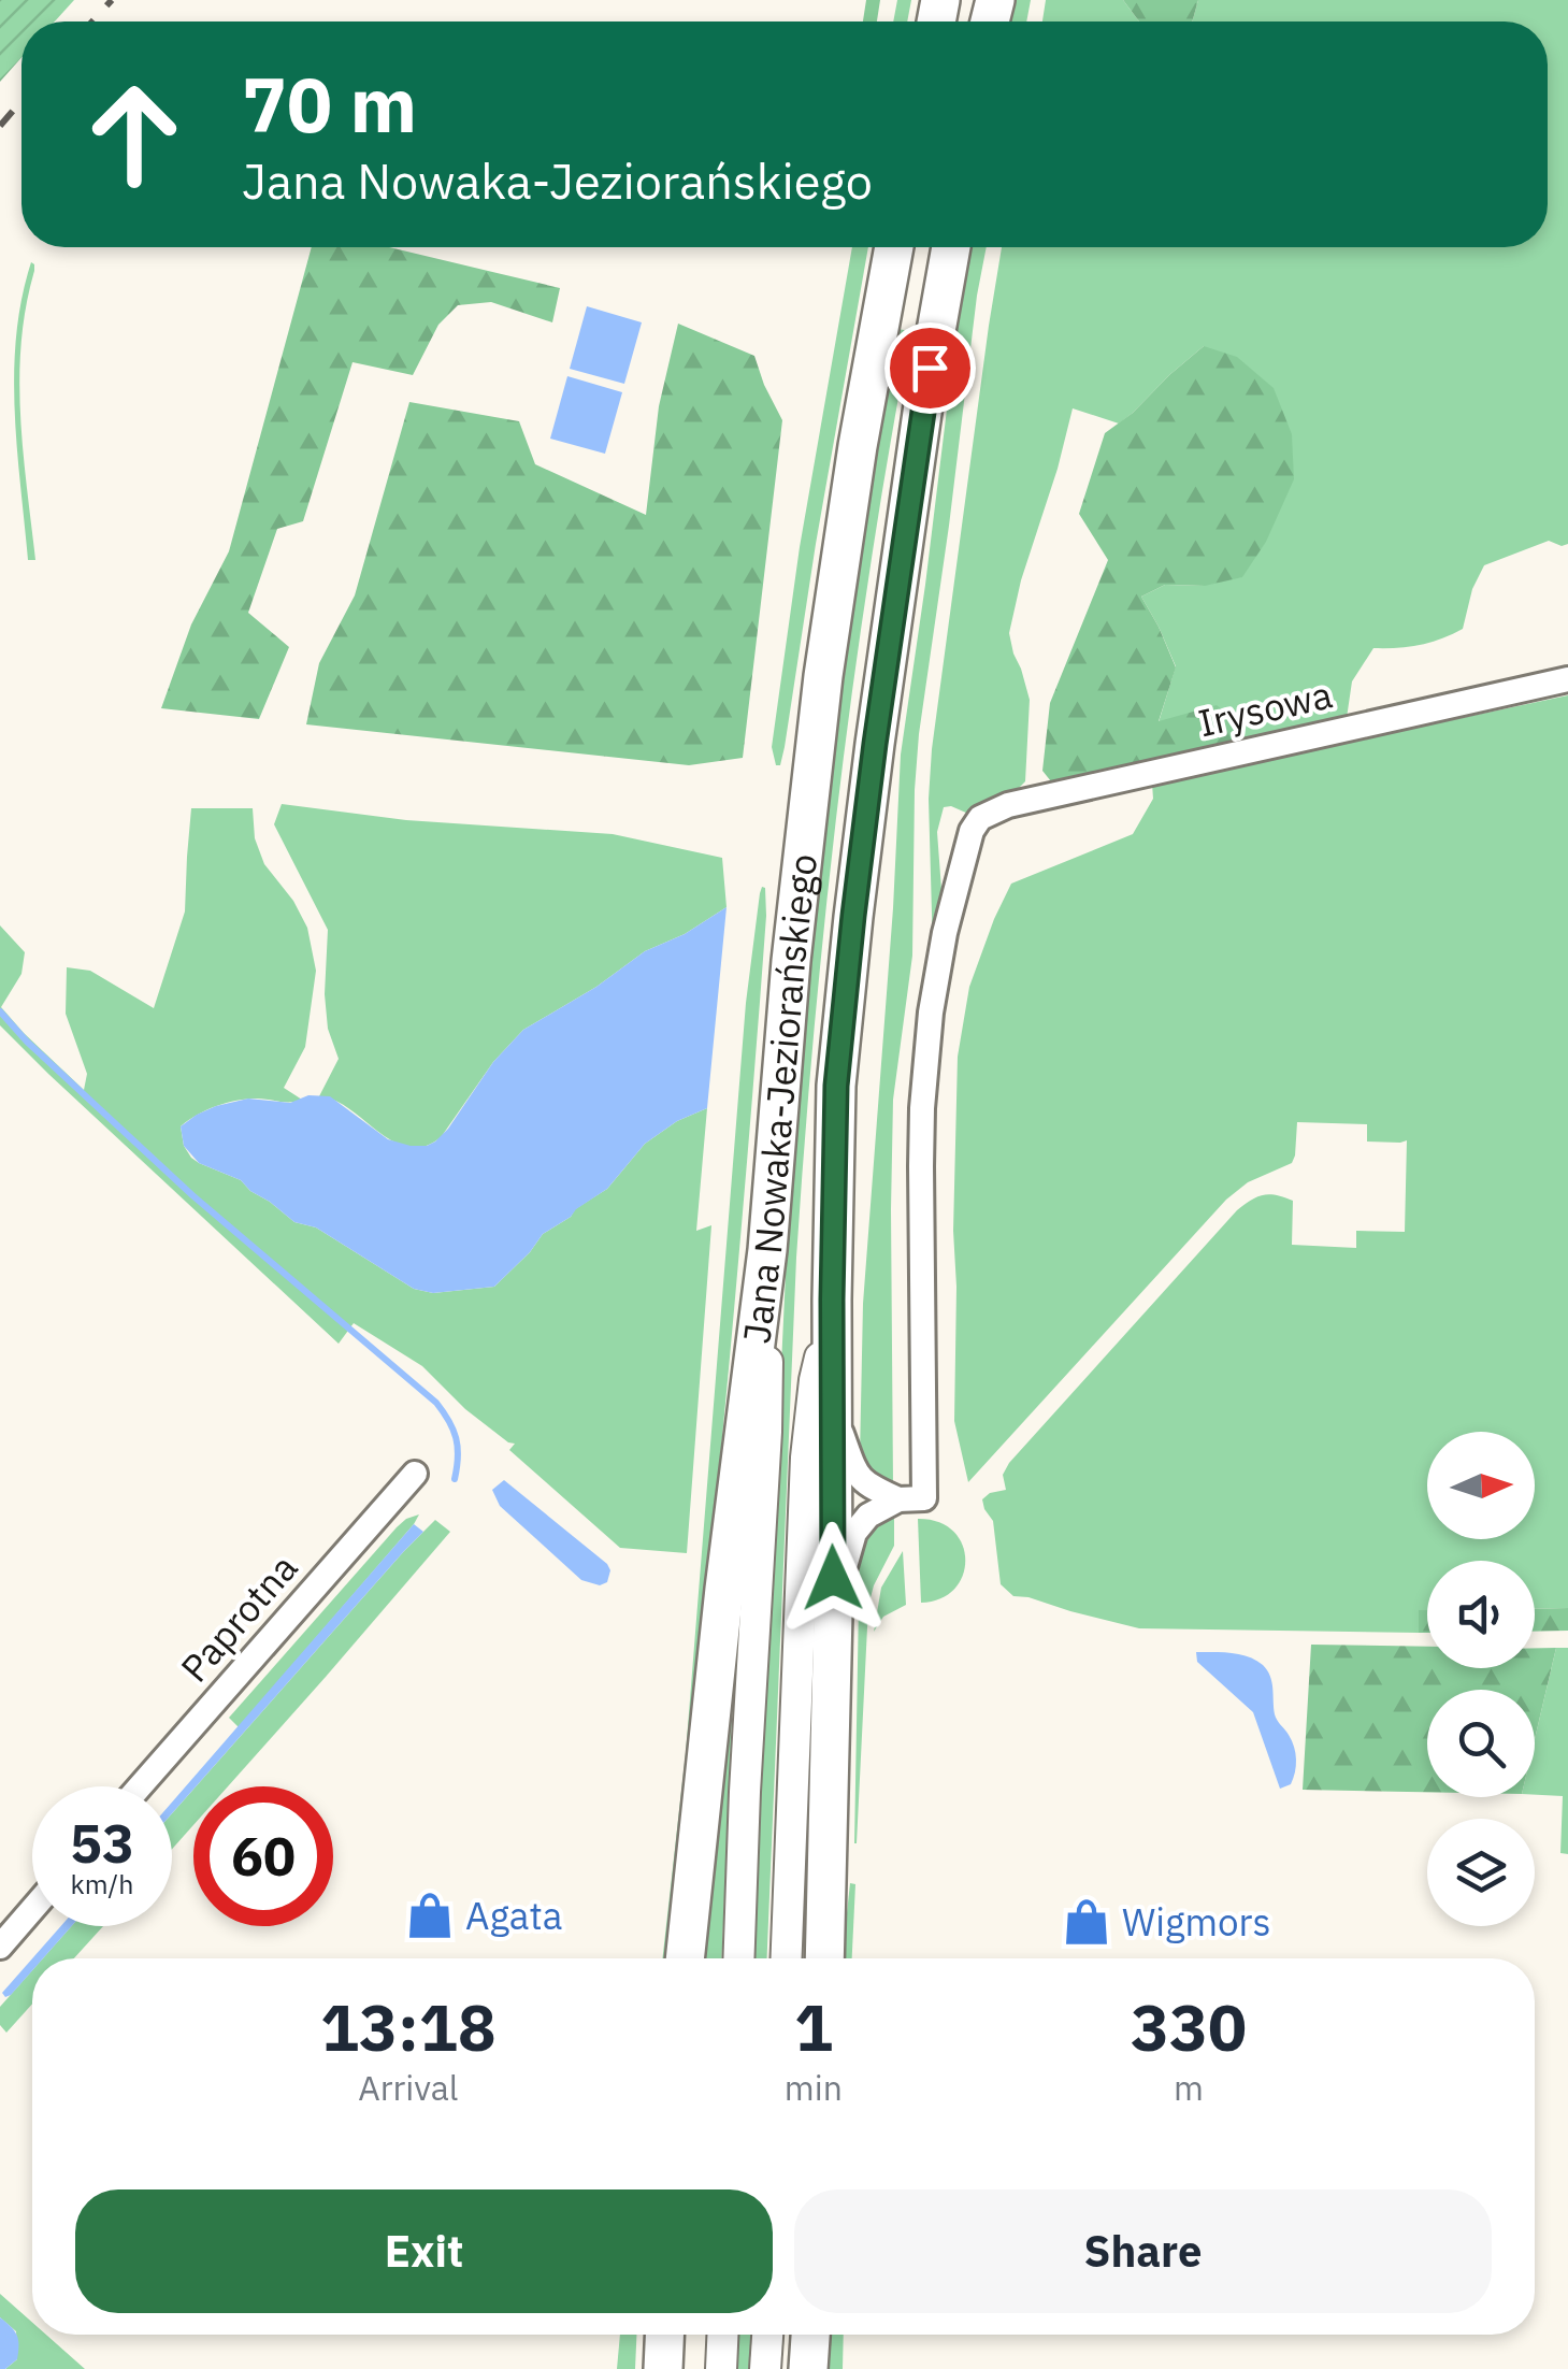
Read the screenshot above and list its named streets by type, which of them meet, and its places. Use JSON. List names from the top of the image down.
{
  "streets": {
    "main road": ["Jana Nowaka-Jeziorańskiego"],
    "street": ["Irysowa", "Paprotna"]
  },
  "places": {
    "shop": ["Agata", "Wigmors"]
  },
  "north": "right",
  "page": {
    "turn": ["70 m", "Jana Nowaka-Jeziorańskiego"],
    "speed": "53 km/h",
    "limit": "60",
    "eta": [
      "13:18",
      "Arrival",
      "1",
      "min",
      "330",
      "m"
    ],
    "buttons": ["Exit", "Share"]
  }
}
